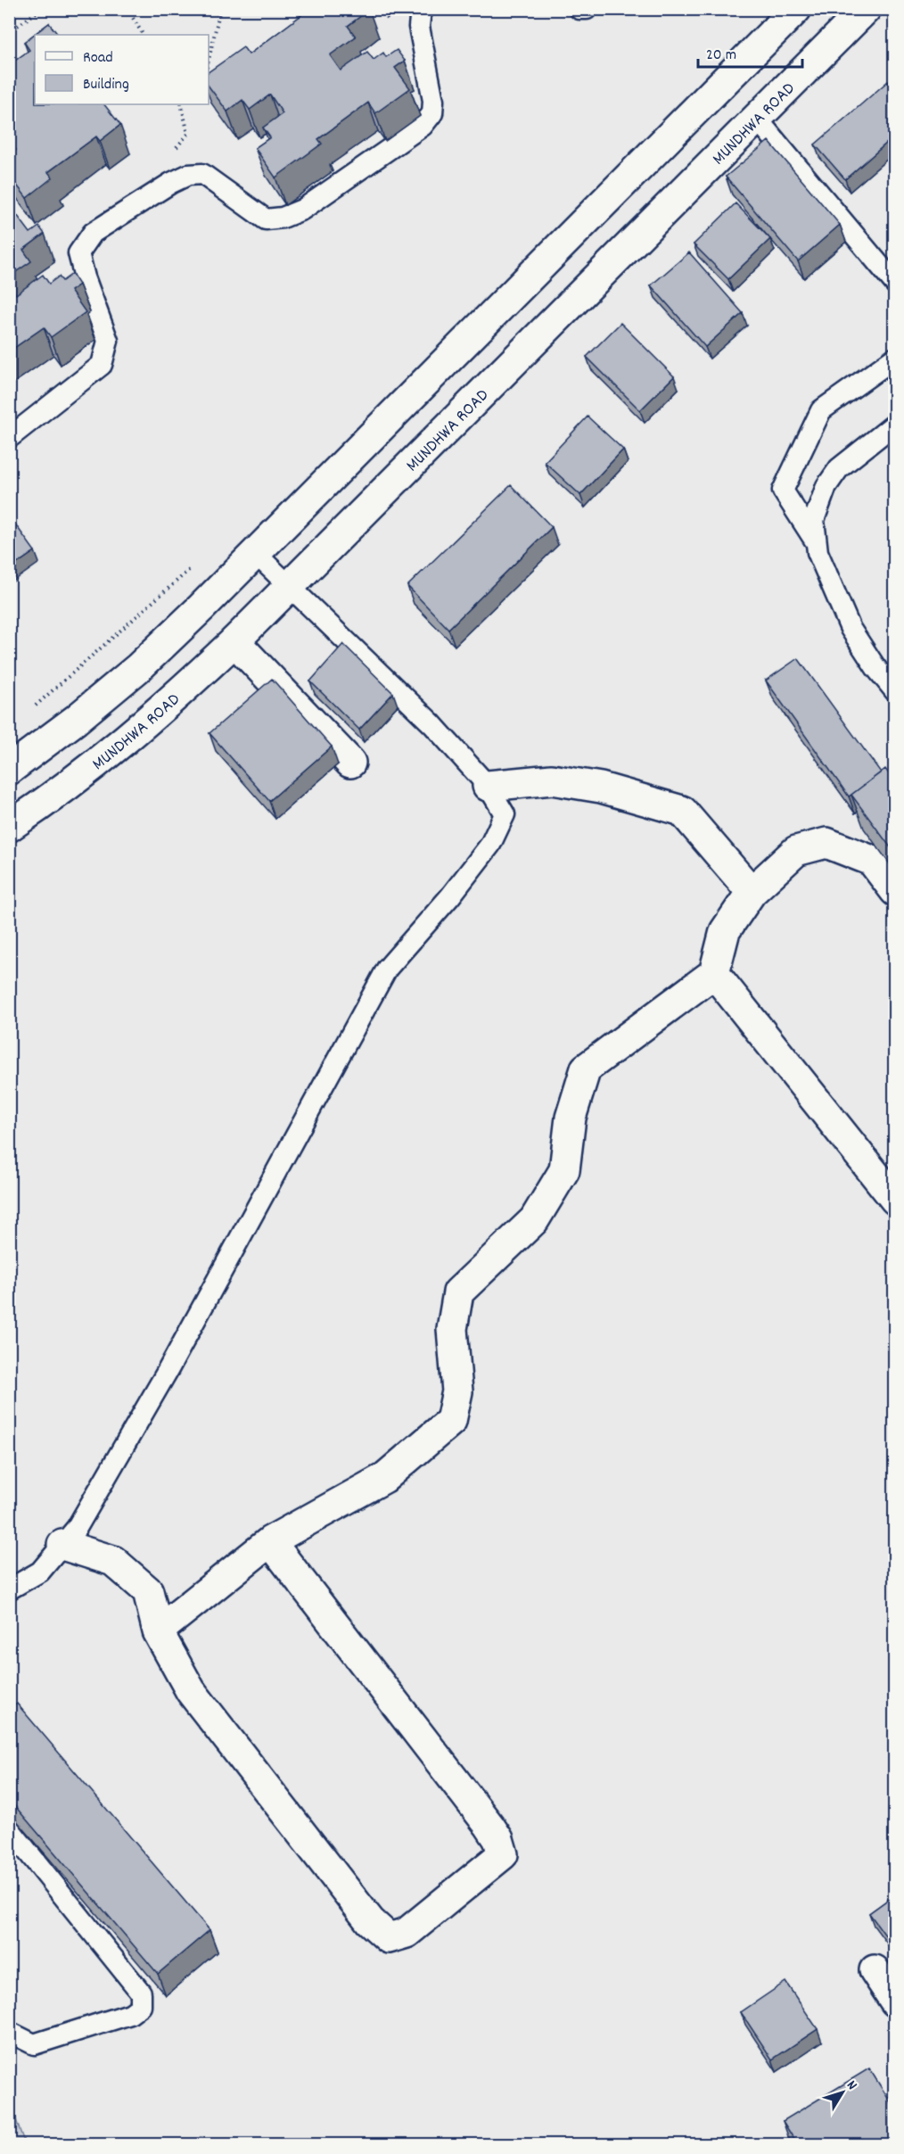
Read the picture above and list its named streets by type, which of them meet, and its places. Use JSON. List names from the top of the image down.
{
  "streets": {
    "main road": ["MUNDHWA ROAD"]
  },
  "legend": ["Road", "Building"],
  "scale_bar": "20 m",
  "north": "top right"
}
